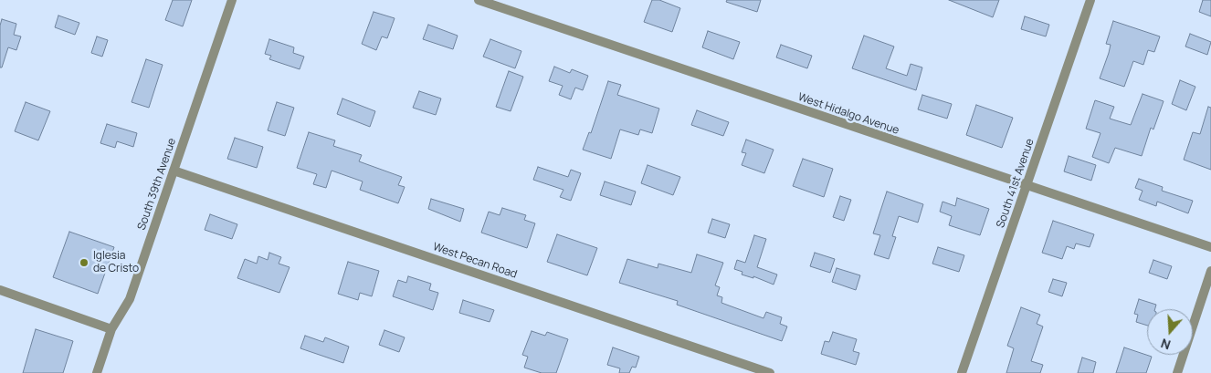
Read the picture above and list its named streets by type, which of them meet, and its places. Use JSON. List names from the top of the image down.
{
  "streets": {
    "street": [
      "West Hidalgo Avenue",
      "South 41st Avenue",
      "South 39th Avenue",
      "West Pecan Road"
    ]
  },
  "crossings": [
    ["West Hidalgo Avenue", "South 41st Avenue"],
    ["South 39th Avenue", "West Pecan Road"]
  ],
  "places": ["Iglesia de Cristo"],
  "north": "bottom"
}
